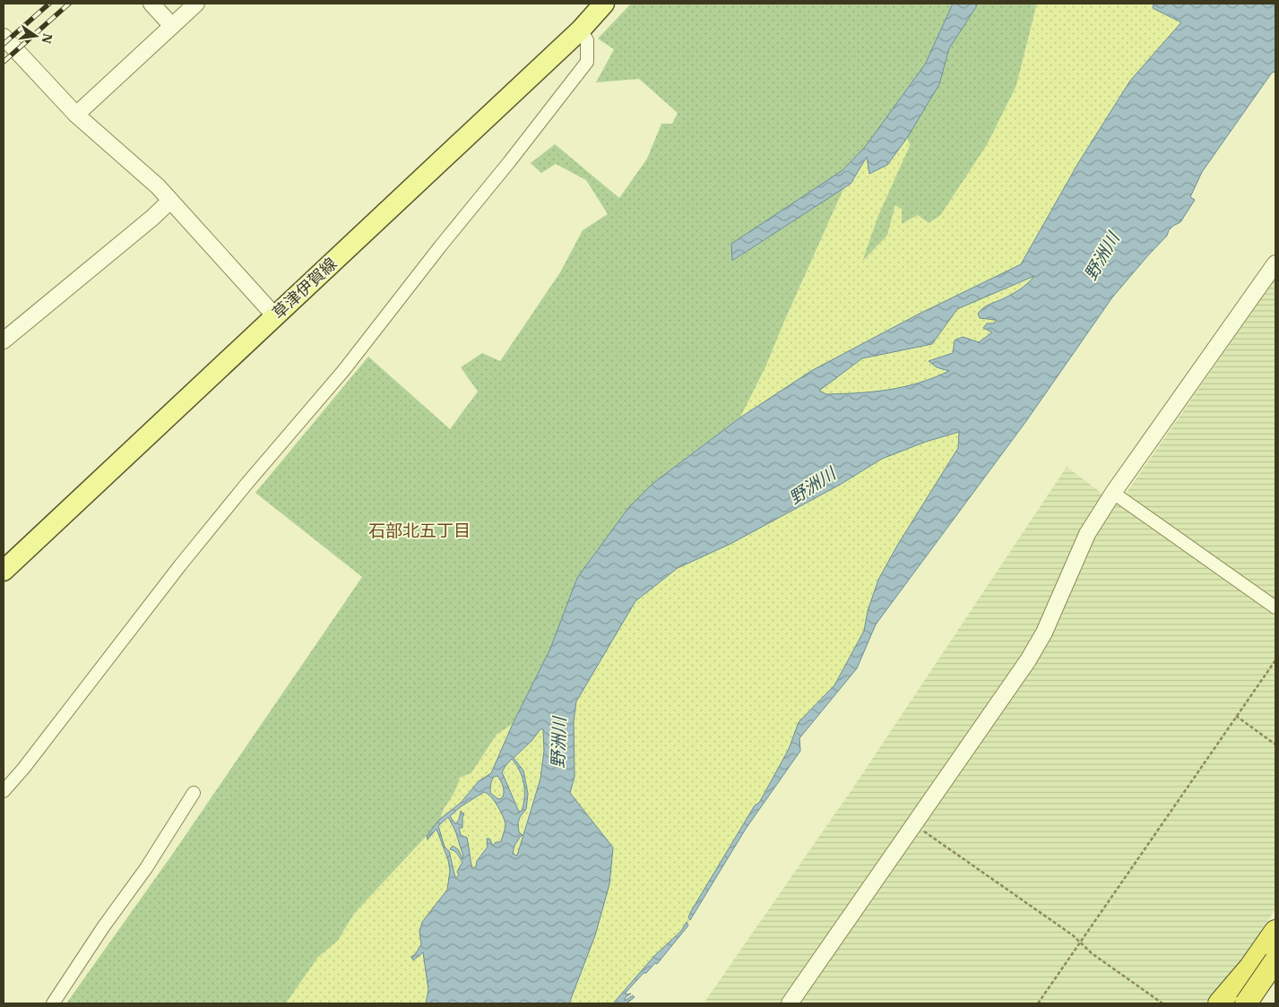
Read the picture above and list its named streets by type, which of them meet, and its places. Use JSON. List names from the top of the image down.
{
  "streets": {
    "main road": ["草津伊賀線"]
  },
  "districts": ["石部北五丁目"],
  "water": ["野洲川"],
  "north": "right"
}
